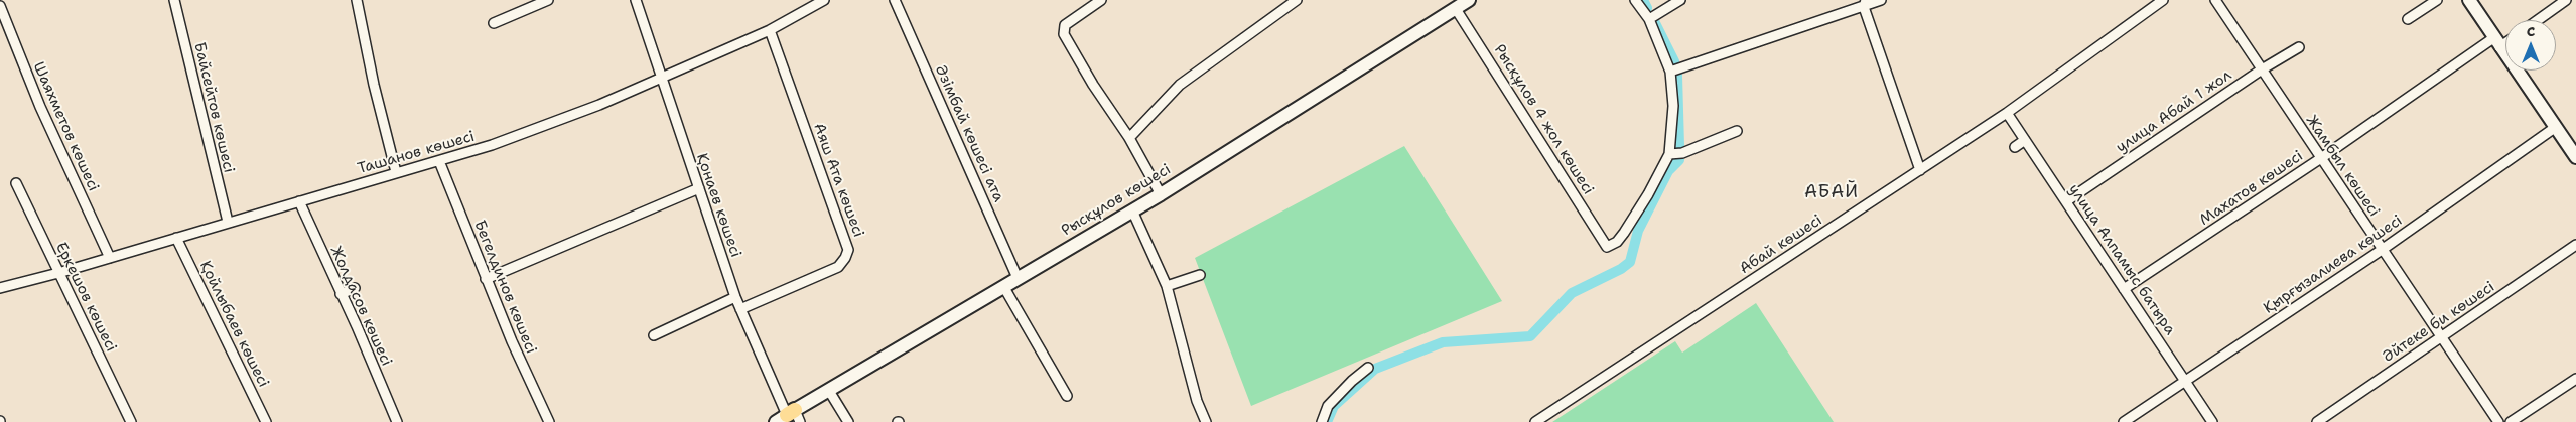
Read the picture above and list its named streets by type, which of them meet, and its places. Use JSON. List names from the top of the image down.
{
  "streets": {
    "main road": ["Рысқұлов көшесі"],
    "street": [
      "Байсейтов көшесі",
      "улица Абай 1 жол",
      "Рысқұлов 4 жол көшесі",
      "Шаяхметов көшесі",
      "Әзімбай көшесі ата",
      "Ташанов көшесі",
      "Жамбыл көшесі",
      "Аяш Ата көшесі",
      "Махатов көшесі",
      "Қонаев көшесі",
      "Абай көшесі",
      "улица Алпамыс батыра",
      "Қырғызалиева көшесі",
      "Бегелдинов көшесі",
      "Еркешов көшесі",
      "Жолдасов көшесі",
      "Әйтеке би көшесі",
      "Қойлыбаев көшесі"
    ]
  },
  "crossings": [
    ["Байсейтов көшесі", "Ташанов көшесі"],
    ["улица Абай 1 жол", "Жамбыл көшесі"],
    ["улица Абай 1 жол", "улица Алпамыс батыра"],
    ["Рысқұлов 4 жол көшесі", "Рысқұлов көшесі"],
    ["Шаяхметов көшесі", "Ташанов көшесі"],
    ["Әзімбай көшесі ата", "Рысқұлов көшесі"],
    ["Ташанов көшесі", "Аяш Ата көшесі"],
    ["Ташанов көшесі", "Қонаев көшесі"],
    ["Ташанов көшесі", "Бегелдинов көшесі"],
    ["Ташанов көшесі", "Еркешов көшесі"],
    ["Ташанов көшесі", "Жолдасов көшесі"],
    ["Ташанов көшесі", "Қойлыбаев көшесі"],
    ["Жамбыл көшесі", "Махатов көшесі"],
    ["Жамбыл көшесі", "Қырғызалиева көшесі"],
    ["Жамбыл көшесі", "Әйтеке би көшесі"],
    ["Аяш Ата көшесі", "Қонаев көшесі"],
    ["Махатов көшесі", "улица Алпамыс батыра"],
    ["Рысқұлов көшесі", "Қонаев көшесі"],
    ["Абай көшесі", "улица Алпамыс батыра"],
    ["улица Алпамыс батыра", "Қырғызалиева көшесі"]
  ],
  "districts": ["АБАЙ"],
  "north": "top"
}
